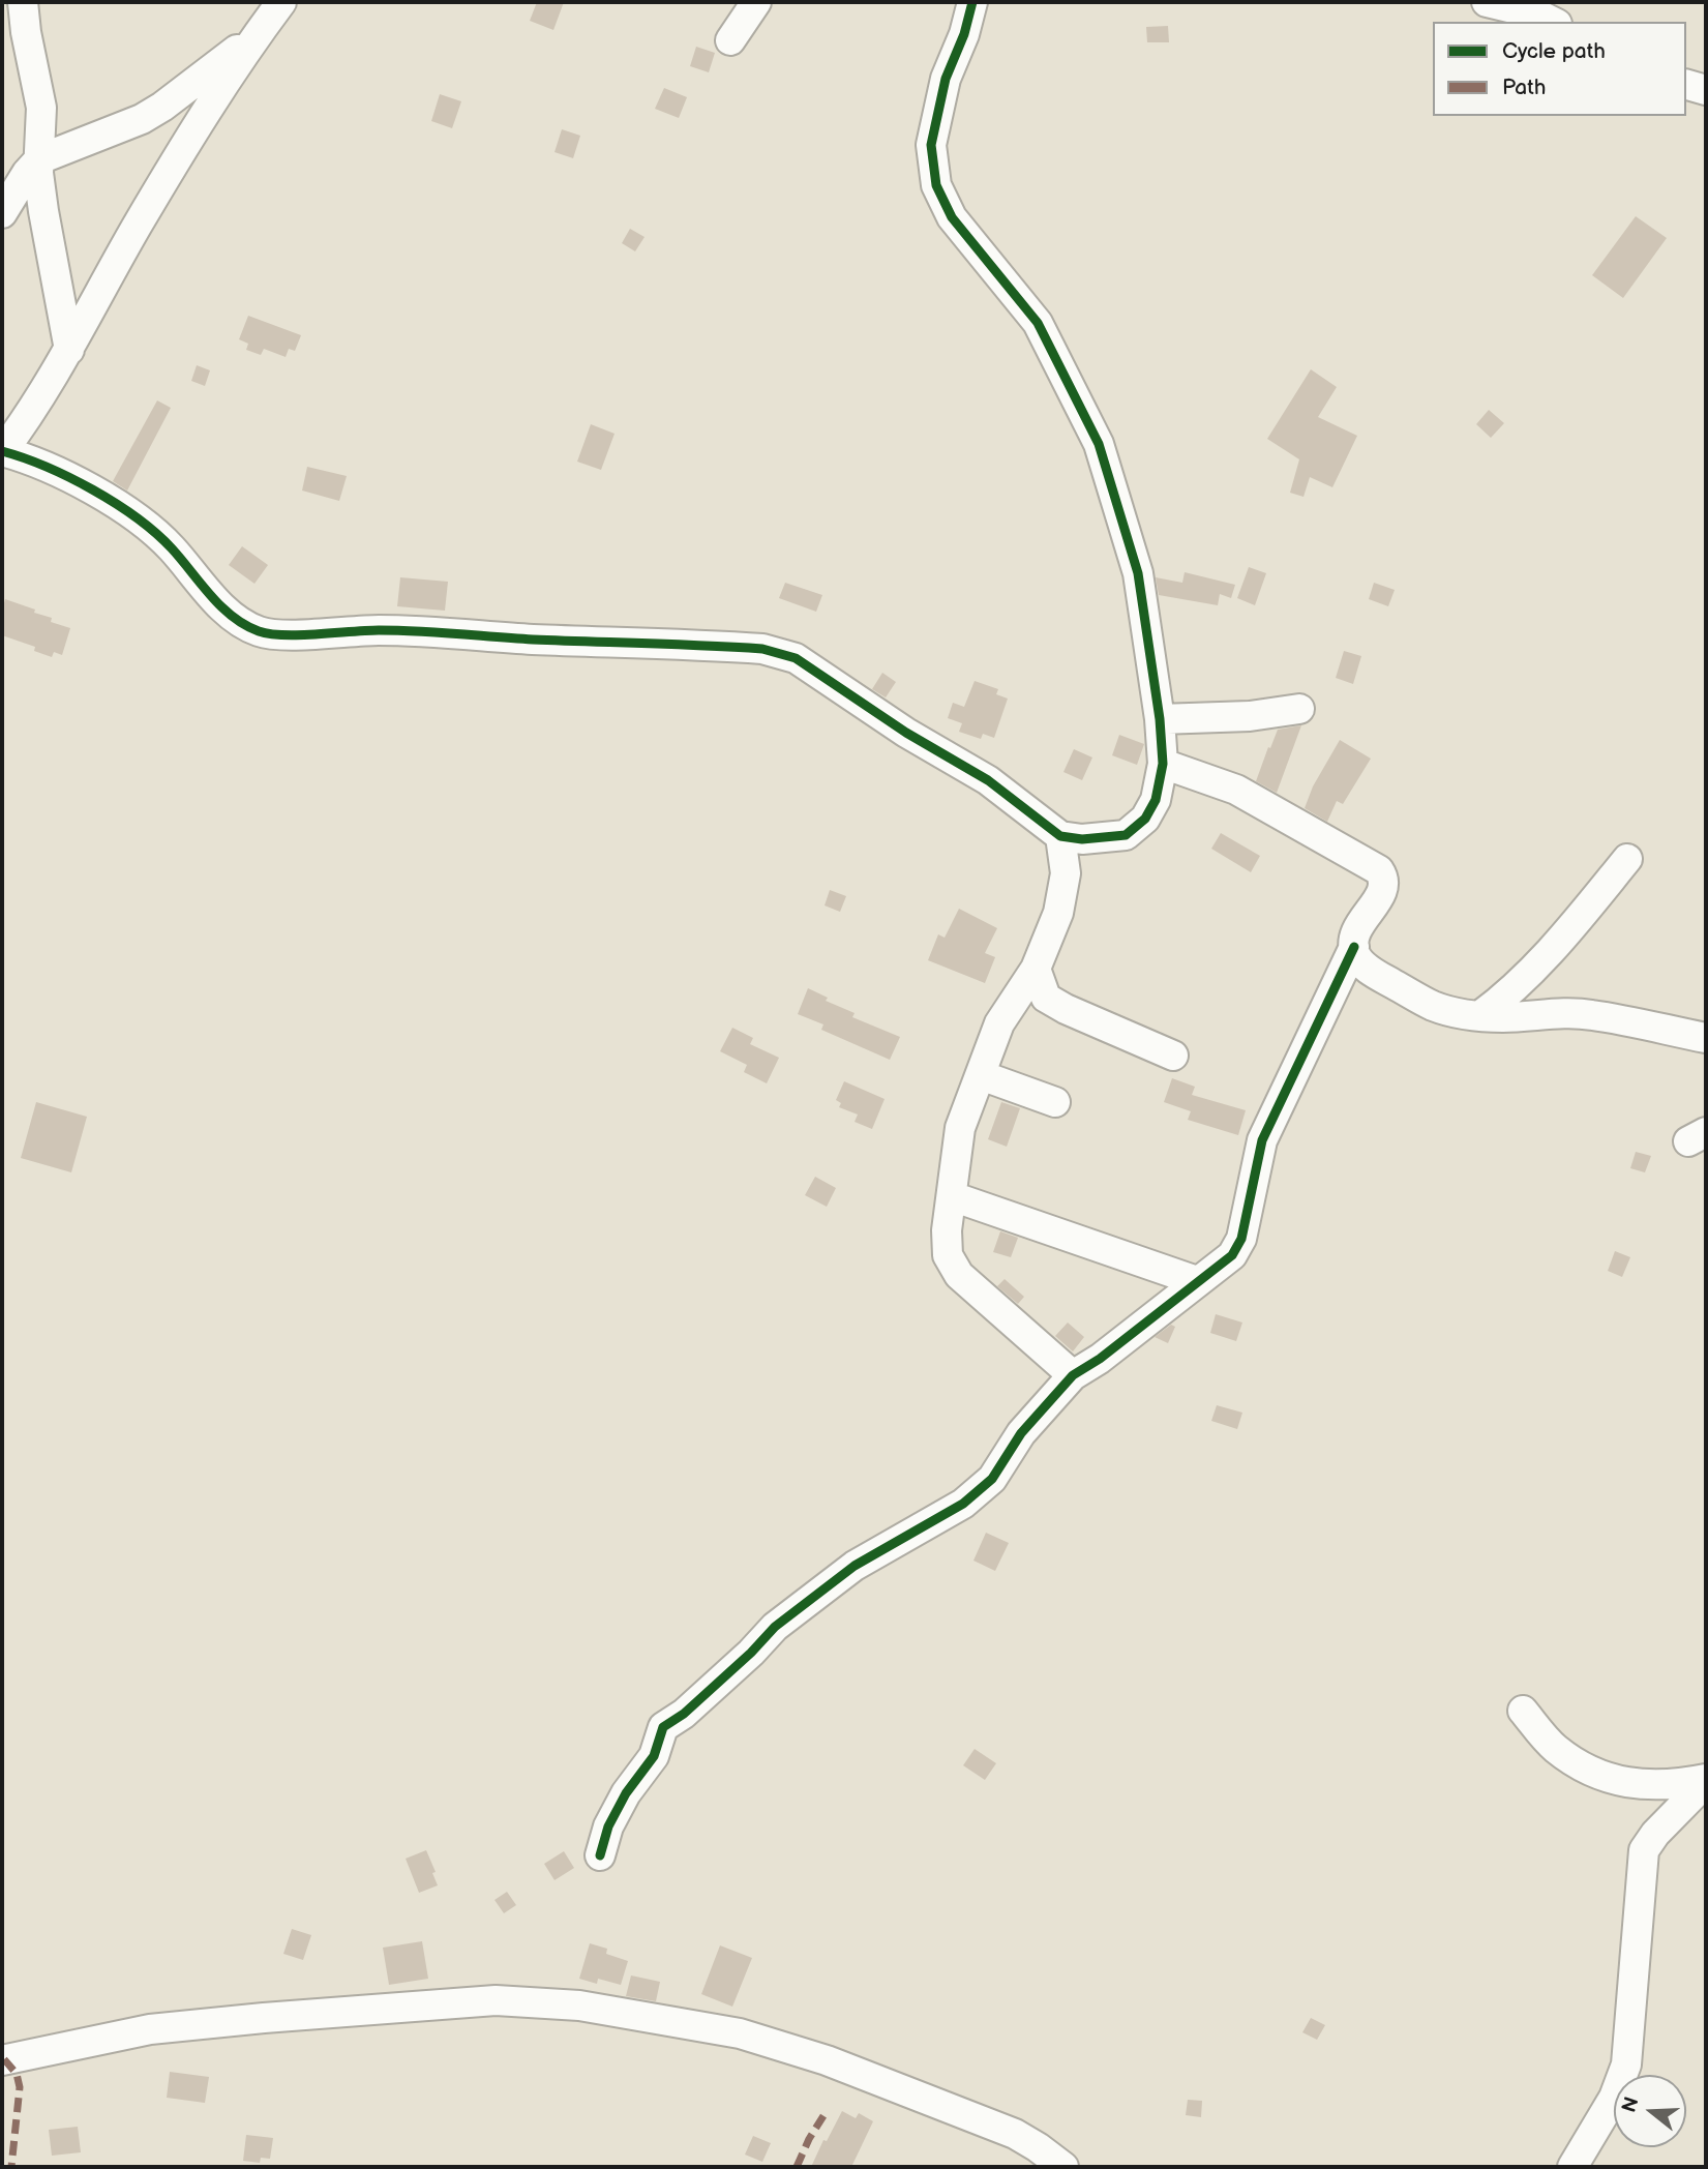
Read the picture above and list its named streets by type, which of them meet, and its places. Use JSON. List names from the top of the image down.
{
  "legend": ["Cycle path", "Path"],
  "north": "left"
}
